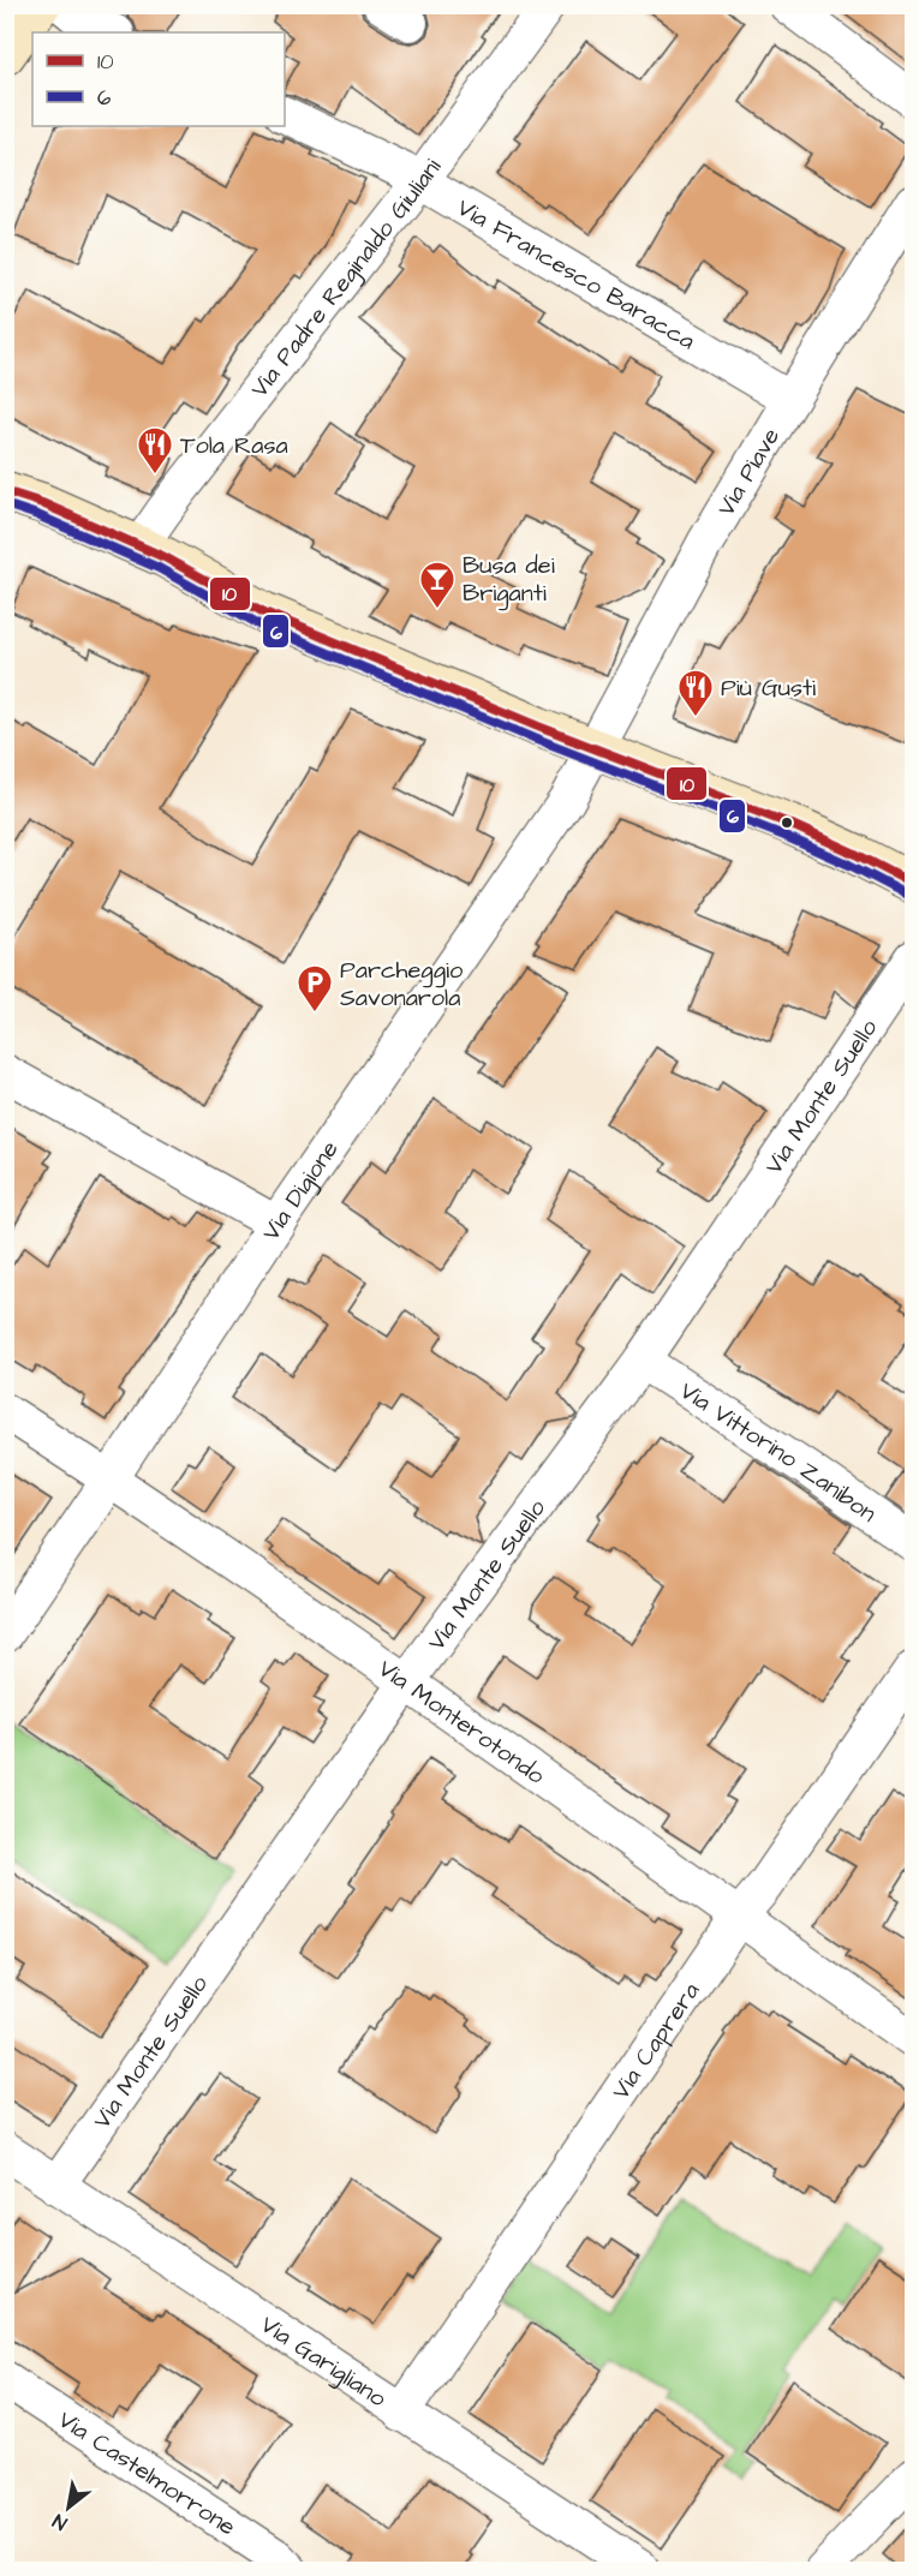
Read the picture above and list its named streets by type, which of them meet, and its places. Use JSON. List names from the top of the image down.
{
  "streets": {
    "street": [
      "Via Francesco Baracca",
      "Via Padre Reginaldo Giuliani",
      "Via Piave",
      "Via Monte Suello",
      "Via Digione",
      "Via Vittorino Zanibon",
      "Via Monterotondo",
      "Via Caprera",
      "Via Garigliano",
      "Via Castelmorrone"
    ]
  },
  "crossings": [
    ["Via Francesco Baracca", "Via Padre Reginaldo Giuliani"],
    ["Via Francesco Baracca", "Via Piave"],
    ["Via Piave", "Via Digione"],
    ["Via Monte Suello", "Via Vittorino Zanibon"],
    ["Via Monte Suello", "Via Monterotondo"],
    ["Via Monte Suello", "Via Garigliano"],
    ["Via Digione", "Via Monterotondo"],
    ["Via Monterotondo", "Via Caprera"],
    ["Via Caprera", "Via Garigliano"]
  ],
  "places": {
    "restaurant": ["Tola Rasa", "Più Gusti"],
    "bar": ["Busa dei Briganti"],
    "parking": ["Parcheggio Savonarola"]
  },
  "lines": ["transit line 10", "transit line 6"],
  "legend": ["10", "6"],
  "north": "bottom left"
}
